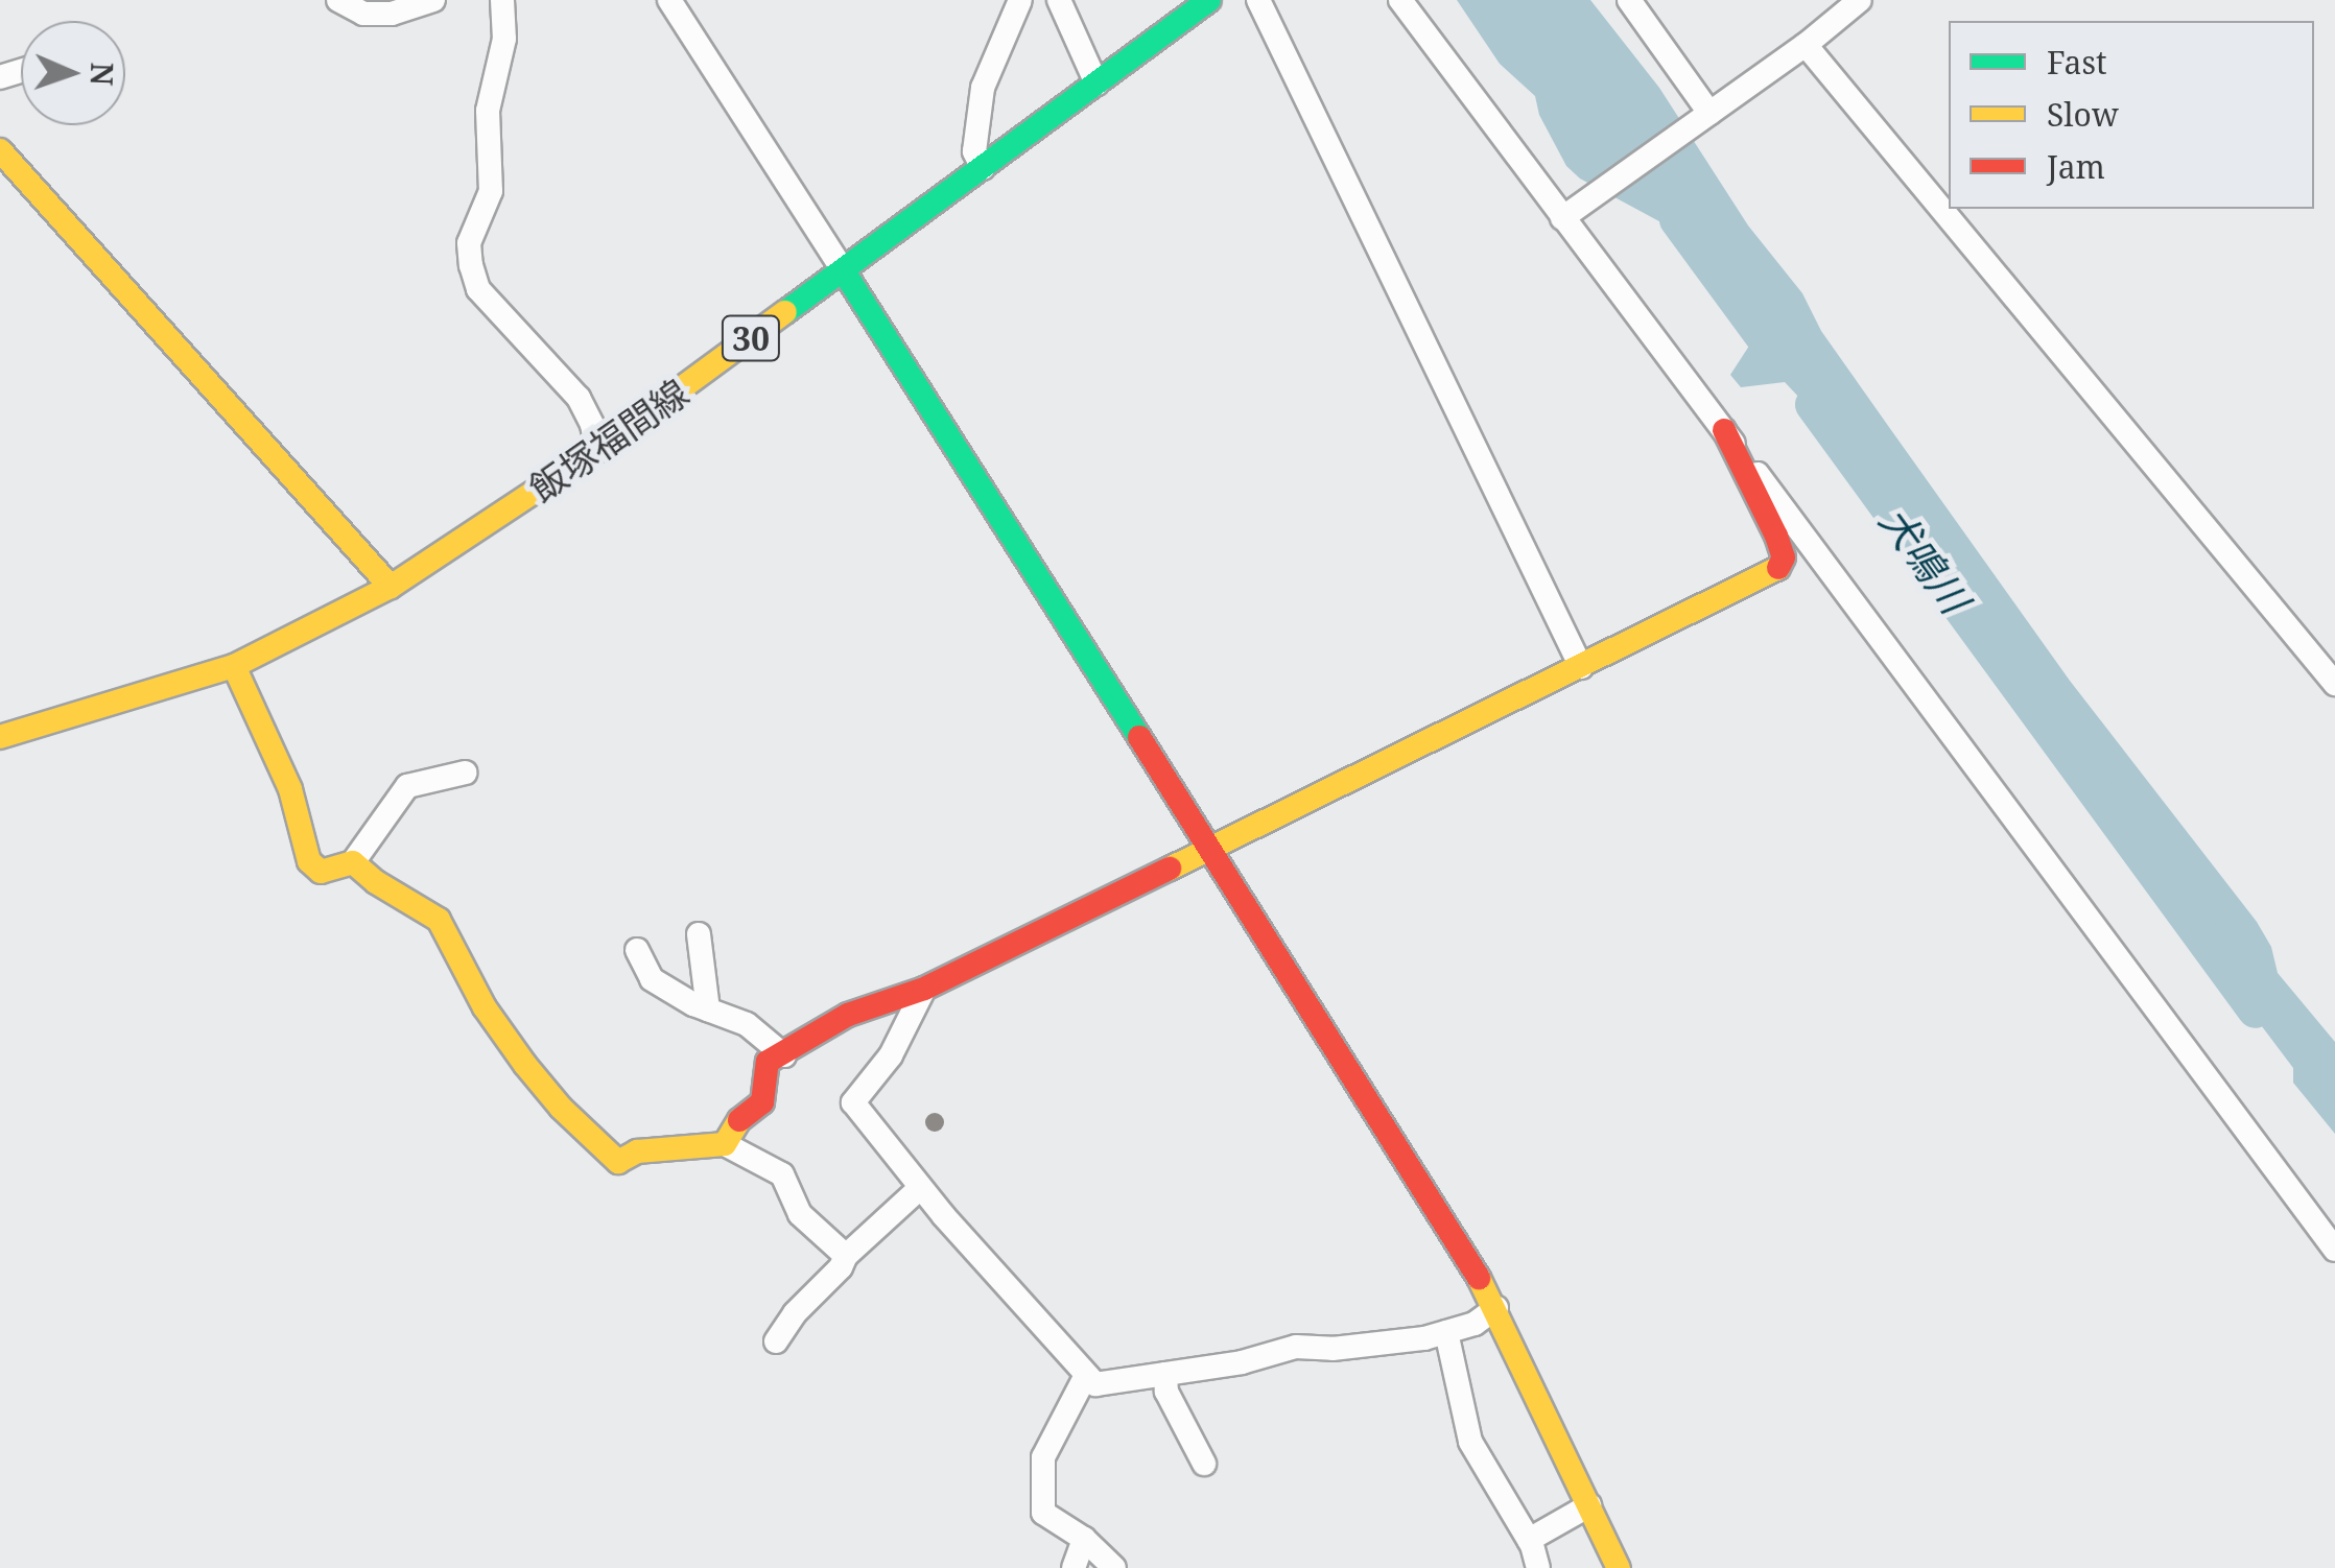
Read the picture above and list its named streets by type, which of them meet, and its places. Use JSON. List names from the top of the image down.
{
  "streets": {
    "street": ["30", "飯塚福間線"]
  },
  "water": ["犬鳴川"],
  "legend": ["Fast", "Slow", "Jam"],
  "north": "right"
}
